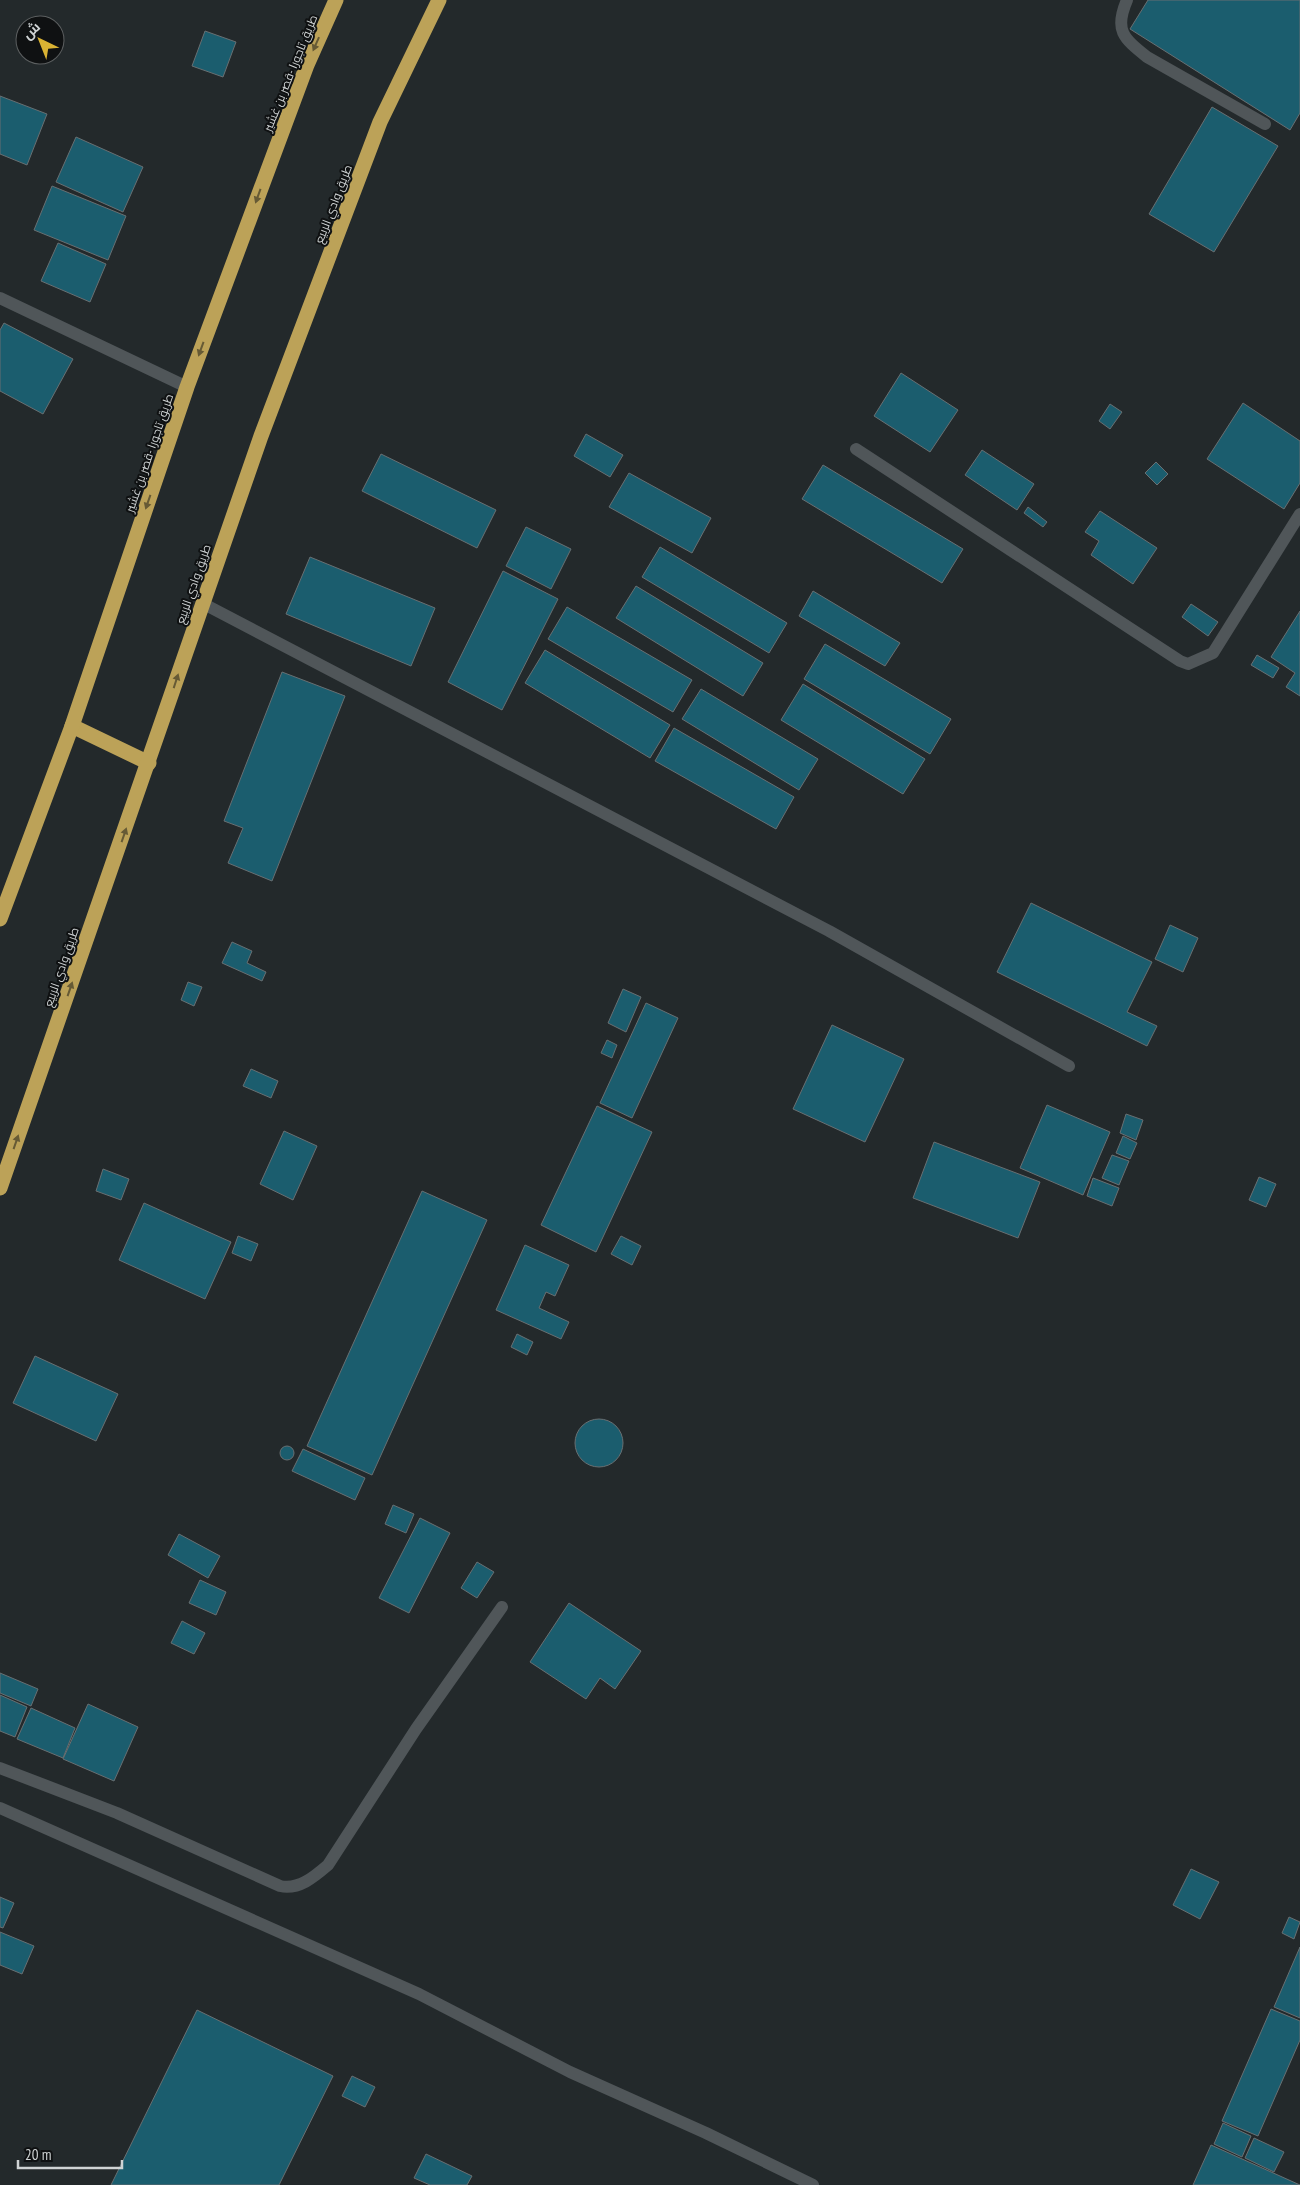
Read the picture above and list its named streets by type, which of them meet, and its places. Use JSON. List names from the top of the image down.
{
  "streets": {
    "highway": ["طريق تاجورا -قصر بن غشير", "طريق وادي الربيع"]
  },
  "one_way": ["طريق تاجورا -قصر بن غشير", "طريق وادي الربيع"],
  "scale_bar": "20 m",
  "north": "top left"
}
